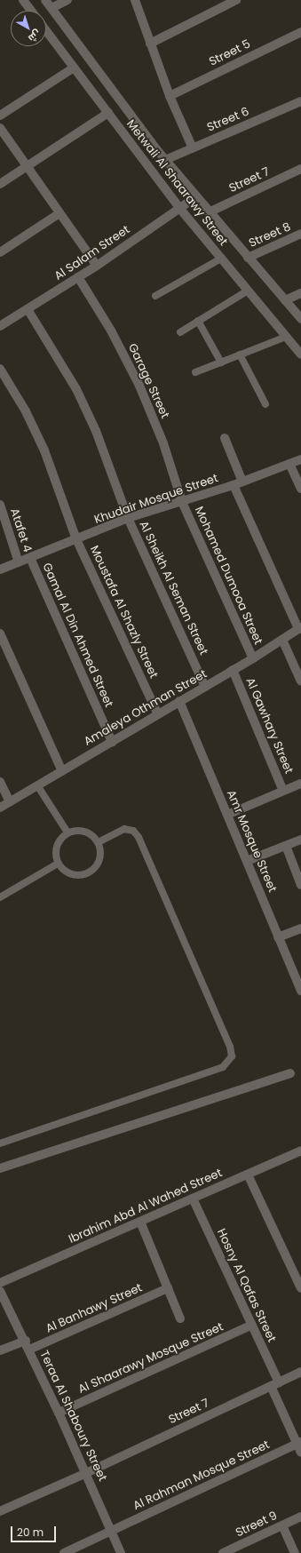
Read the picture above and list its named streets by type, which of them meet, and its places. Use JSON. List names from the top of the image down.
{
  "streets": {
    "street": [
      "Street 5",
      "Street 6",
      "Street 7",
      "Metwali Al Shaarawy Street",
      "Street 8",
      "Al Salam Street",
      "Garage Street",
      "Khudair Mosque Street",
      "Atafet 4",
      "Mohamed Dumooa Street",
      "Al Sheikh Al Seman Street",
      "Moustafa Al Shazly Street",
      "Gamal Al Din Ahmed Street",
      "Amaleya Othman Street",
      "Al Gawhary Street",
      "Amr Mosque Street",
      "Ibrahim Abd Al Wahed Street",
      "Hosny Al Qafas Street",
      "Al Banhawy Street",
      "Al Shaarawy Mosque Street",
      "Teraa Al Shaboury Street",
      "Al Rahman Mosque Street",
      "Street 9"
    ]
  },
  "crossings": [
    ["Street 6", "Metwali Al Shaarawy Street"],
    ["Street 7", "Metwali Al Shaarawy Street"],
    ["Street 7", "Hosny Al Qafas Street"],
    ["Street 7", "Teraa Al Shaboury Street"],
    ["Metwali Al Shaarawy Street", "Street 8"],
    ["Metwali Al Shaarawy Street", "Al Salam Street"],
    ["Al Salam Street", "Garage Street"],
    ["Al Salam Street", "Al Sheikh Al Seman Street"],
    ["Garage Street", "Khudair Mosque Street"],
    ["Garage Street", "Mohamed Dumooa Street"],
    ["Khudair Mosque Street", "Atafet 4"],
    ["Khudair Mosque Street", "Mohamed Dumooa Street"],
    ["Khudair Mosque Street", "Al Sheikh Al Seman Street"],
    ["Khudair Mosque Street", "Moustafa Al Shazly Street"],
    ["Khudair Mosque Street", "Gamal Al Din Ahmed Street"],
    ["Mohamed Dumooa Street", "Amaleya Othman Street"],
    ["Al Sheikh Al Seman Street", "Amaleya Othman Street"],
    ["Moustafa Al Shazly Street", "Amaleya Othman Street"],
    ["Gamal Al Din Ahmed Street", "Amaleya Othman Street"],
    ["Amaleya Othman Street", "Al Gawhary Street"],
    ["Amaleya Othman Street", "Amr Mosque Street"],
    ["Ibrahim Abd Al Wahed Street", "Hosny Al Qafas Street"],
    ["Ibrahim Abd Al Wahed Street", "Teraa Al Shaboury Street"],
    ["Hosny Al Qafas Street", "Al Shaarawy Mosque Street"],
    ["Hosny Al Qafas Street", "Al Rahman Mosque Street"],
    ["Al Banhawy Street", "Teraa Al Shaboury Street"],
    ["Al Shaarawy Mosque Street", "Teraa Al Shaboury Street"],
    ["Teraa Al Shaboury Street", "Al Rahman Mosque Street"]
  ],
  "scale_bar": "20 m",
  "north": "bottom right"
}
